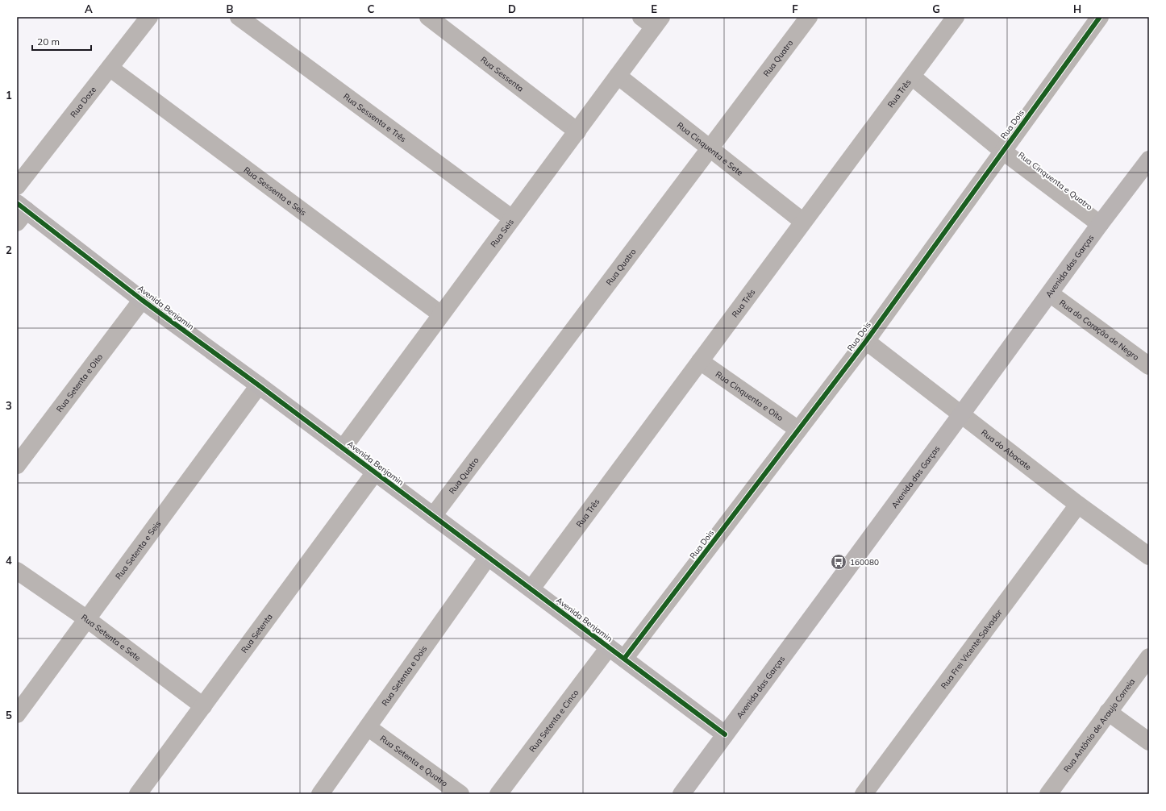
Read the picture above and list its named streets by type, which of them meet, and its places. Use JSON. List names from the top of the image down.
{
  "streets": {
    "street": [
      "Rua Quatro",
      "Rua Sessenta",
      "Rua Três",
      "Rua Doze",
      "Rua Sessenta e Três",
      "Rua Dois",
      "Rua Cinquenta e Sete",
      "Rua Cinquenta e Quatro",
      "Rua Sessenta e Seis",
      "Rua Seis",
      "Avenida das Garças",
      "Avenida Benjamin",
      "Rua do Coração de Negro",
      "Rua Setenta e Oito",
      "Rua Cinquenta e Oito",
      "Rua do Abacate",
      "Rua Setenta e Seis",
      "Rua Setenta",
      "Rua Setenta e Sete",
      "Rua Frei Vicente Salvador",
      "Rua Setenta e Dois",
      "Rua Setenta e Cinco",
      "Rua Antônio de Araujo Correia",
      "Rua Setenta e Quatro"
    ]
  },
  "crossings": [
    ["Rua Quatro", "Rua Cinquenta e Sete"],
    ["Rua Quatro", "Avenida Benjamin"],
    ["Rua Sessenta", "Rua Seis"],
    ["Rua Três", "Rua Cinquenta e Sete"],
    ["Rua Três", "Rua Cinquenta e Quatro"],
    ["Rua Três", "Avenida Benjamin"],
    ["Rua Três", "Rua Cinquenta e Oito"],
    ["Rua Doze", "Rua Sessenta e Seis"],
    ["Rua Sessenta e Três", "Rua Seis"],
    ["Rua Dois", "Rua Cinquenta e Quatro"],
    ["Rua Dois", "Avenida Benjamin"],
    ["Rua Dois", "Rua Cinquenta e Oito"],
    ["Rua Dois", "Rua do Abacate"],
    ["Rua Cinquenta e Sete", "Rua Seis"],
    ["Rua Cinquenta e Quatro", "Avenida das Garças"],
    ["Rua Sessenta e Seis", "Rua Seis"],
    ["Rua Seis", "Avenida Benjamin"],
    ["Avenida das Garças", "Avenida Benjamin"],
    ["Avenida das Garças", "Rua do Coração de Negro"],
    ["Avenida das Garças", "Rua do Abacate"],
    ["Avenida Benjamin", "Rua Setenta e Oito"],
    ["Avenida Benjamin", "Rua Setenta e Seis"],
    ["Avenida Benjamin", "Rua Setenta"],
    ["Avenida Benjamin", "Rua Setenta e Dois"],
    ["Avenida Benjamin", "Rua Setenta e Cinco"],
    ["Rua do Abacate", "Rua Frei Vicente Salvador"],
    ["Rua Setenta e Seis", "Rua Setenta e Sete"],
    ["Rua Setenta", "Rua Setenta e Sete"],
    ["Rua Setenta e Dois", "Rua Setenta e Quatro"]
  ],
  "places": {
    "bus stop": ["160080"]
  },
  "scale_bar": "20 m",
  "grid": {
    "columns": [
      "A",
      "B",
      "C",
      "D",
      "E",
      "F",
      "G",
      "H"
    ],
    "rows": [
      "1",
      "2",
      "3",
      "4",
      "5"
    ]
  }
}
